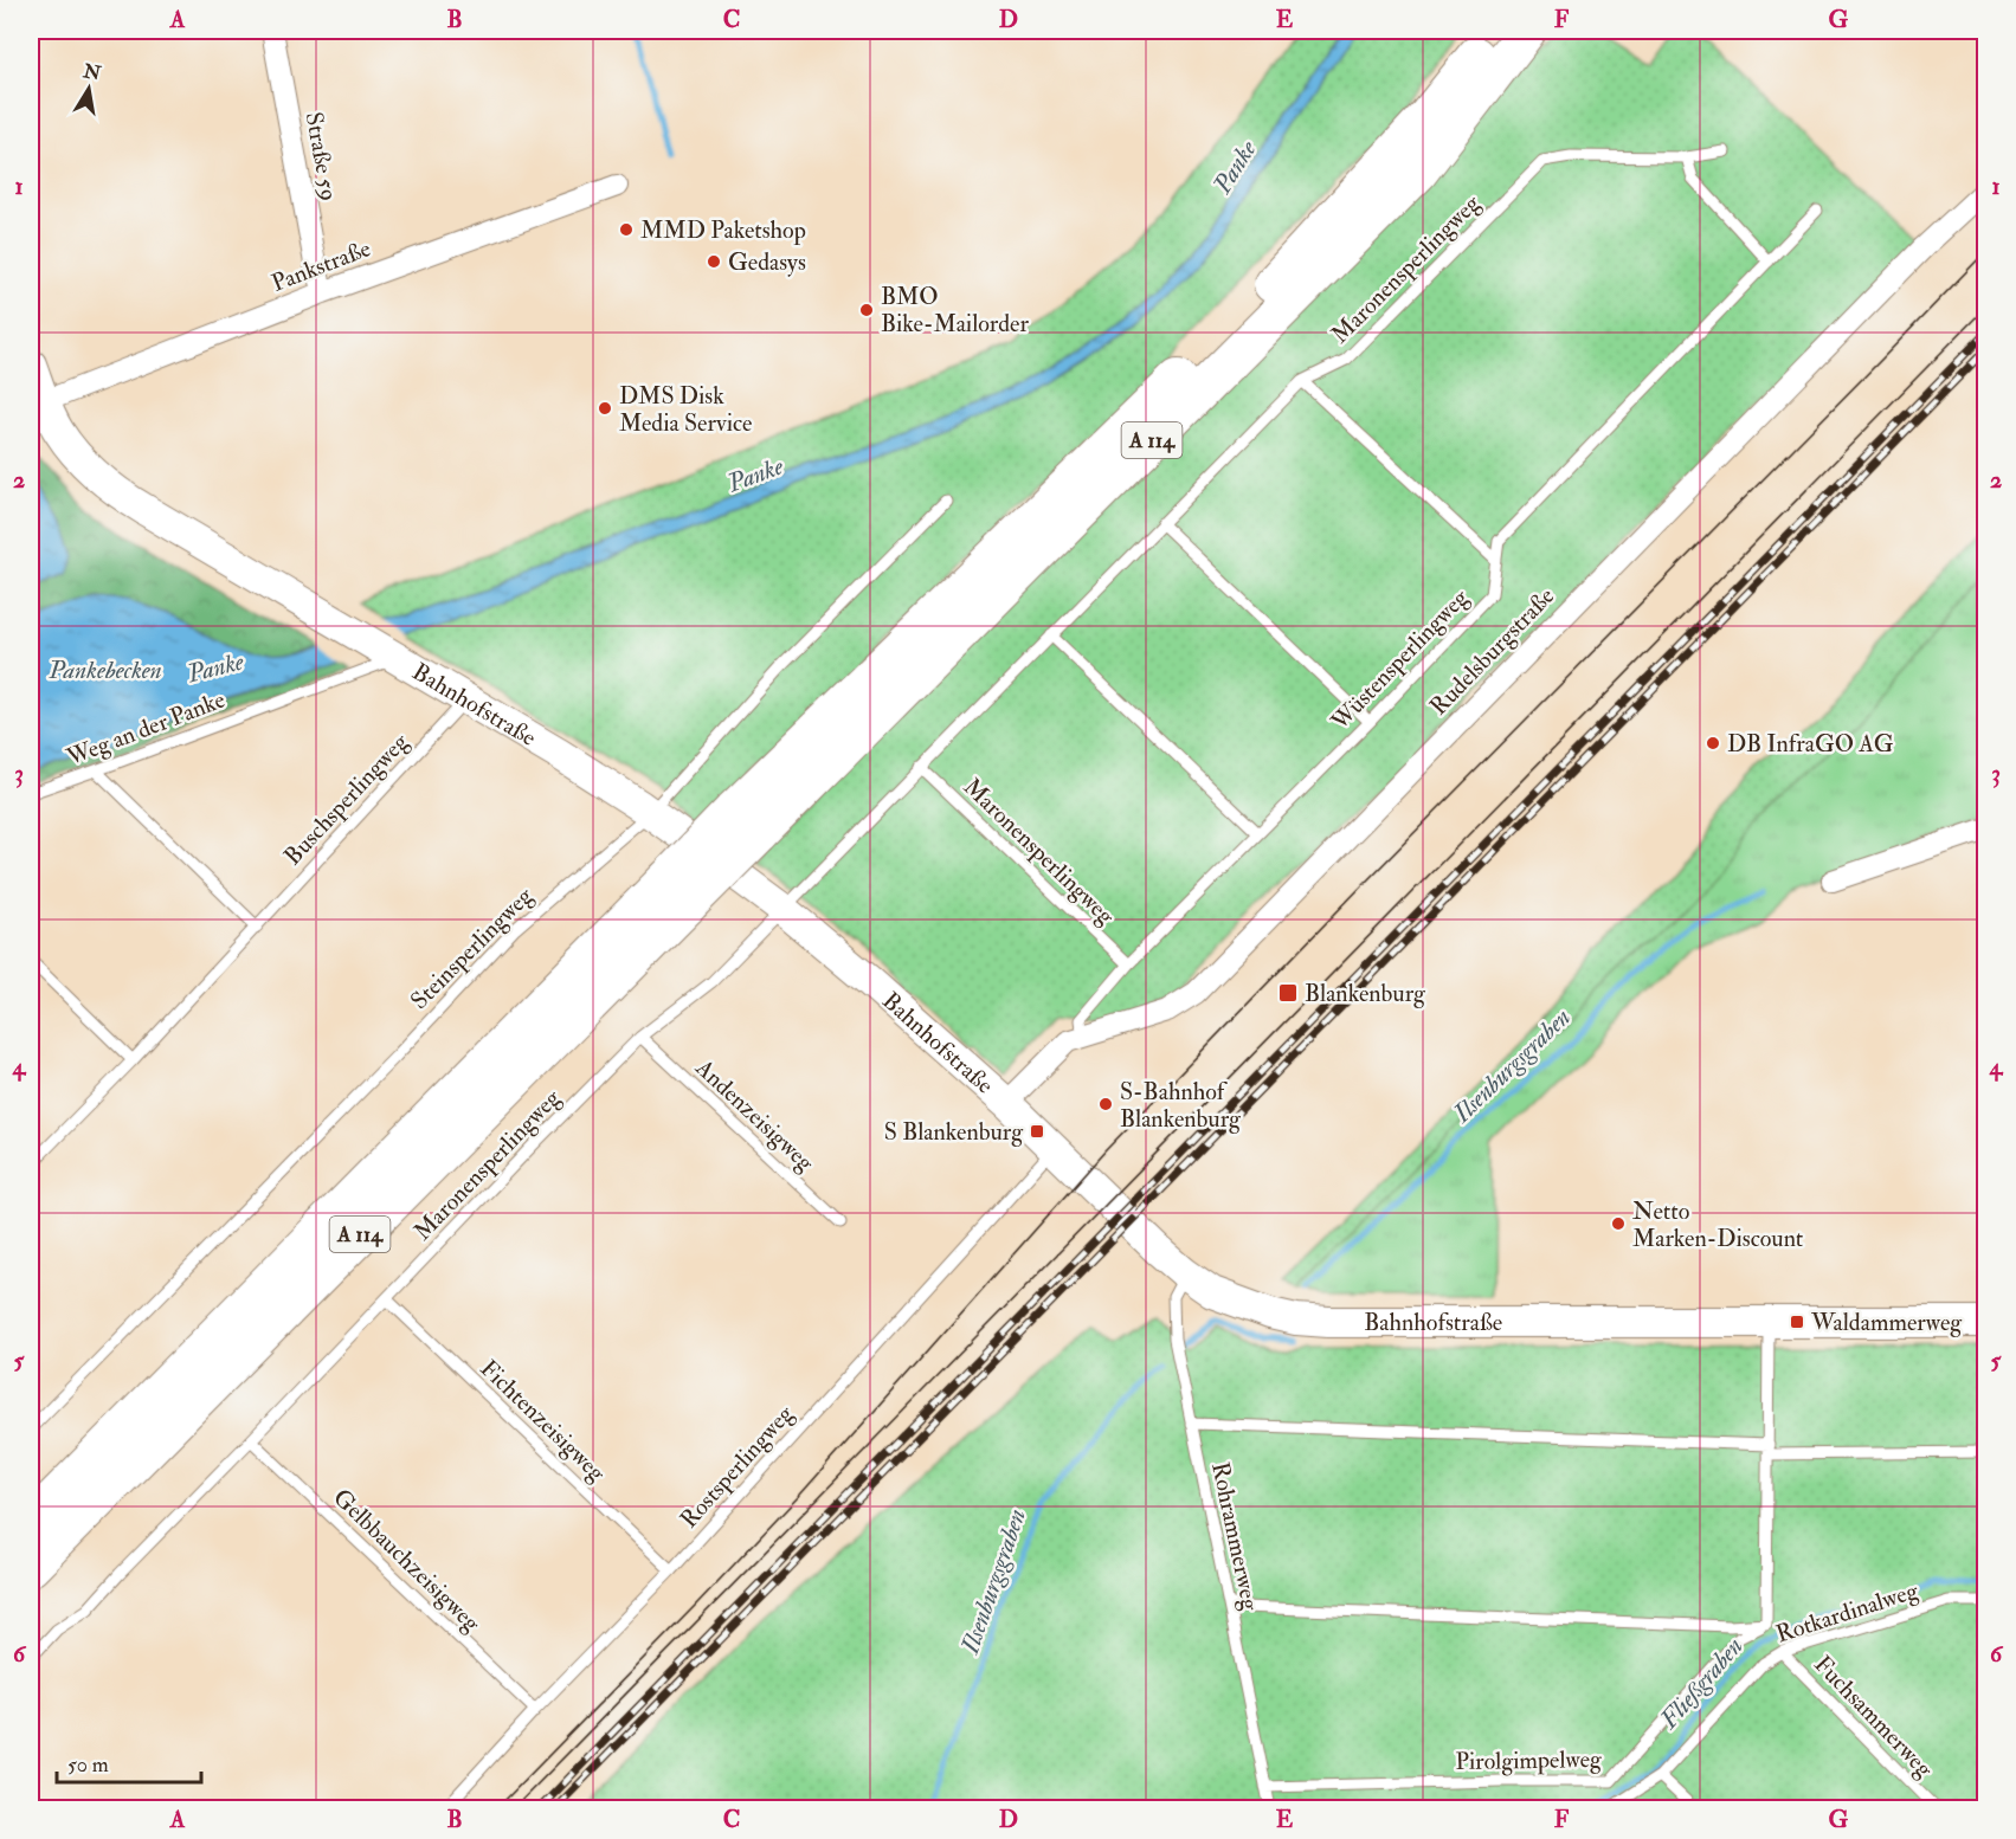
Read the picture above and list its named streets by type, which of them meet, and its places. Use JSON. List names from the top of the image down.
{
  "streets": {
    "highway": ["A 114"],
    "main road": ["Bahnhofstraße"],
    "street": ["Straße 59", "Pankstraße", "Rudelsburgstraße"],
    "lane": [
      "Maronensperlingweg",
      "Wüstensperlingweg",
      "Weg an der Panke",
      "Buschsperlingweg",
      "Steinsperlingweg",
      "Andenzeisigweg",
      "Fichtenzeisigweg",
      "Rostsperlingweg",
      "Rohrammerweg",
      "Gelbbauchzeisigweg",
      "Rotkardinalweg",
      "Fuchsammerweg",
      "Pirolgimpelweg"
    ]
  },
  "crossings": [
    ["Straße 59", "Pankstraße"],
    ["Pankstraße", "Bahnhofstraße"],
    ["Maronensperlingweg", "Wüstensperlingweg"],
    ["Maronensperlingweg", "Bahnhofstraße"],
    ["Maronensperlingweg", "Andenzeisigweg"],
    ["Maronensperlingweg", "Fichtenzeisigweg"],
    ["Maronensperlingweg", "Gelbbauchzeisigweg"],
    ["Rudelsburgstraße", "Wüstensperlingweg"],
    ["Rudelsburgstraße", "Bahnhofstraße"],
    ["Bahnhofstraße", "Weg an der Panke"],
    ["Bahnhofstraße", "Buschsperlingweg"],
    ["Bahnhofstraße", "Steinsperlingweg"],
    ["Bahnhofstraße", "Rostsperlingweg"],
    ["Bahnhofstraße", "Rohrammerweg"],
    ["Fichtenzeisigweg", "Rostsperlingweg"],
    ["Rostsperlingweg", "Gelbbauchzeisigweg"],
    ["Rohrammerweg", "Pirolgimpelweg"],
    ["Rotkardinalweg", "Fuchsammerweg"]
  ],
  "water": [
    "Panke",
    "Pankebecken",
    "Ilsenburgsgraben",
    "Fließgraben"
  ],
  "places": {
    "other": [
      "MMD Paketshop",
      "Gedasys",
      "BMO Bike-Mailorder",
      "DMS Disk Media Service",
      "DB InfraGO AG",
      "S-Bahnhof Blankenburg",
      "Netto Marken-Discount"
    ],
    "transit": ["Blankenburg", "S Blankenburg", "Waldammerweg"]
  },
  "scale_bar": "50 m",
  "north": "top",
  "grid": {
    "columns": [
      "A",
      "B",
      "C",
      "D",
      "E",
      "F",
      "G"
    ],
    "rows": [
      "1",
      "2",
      "3",
      "4",
      "5",
      "6"
    ]
  }
}
